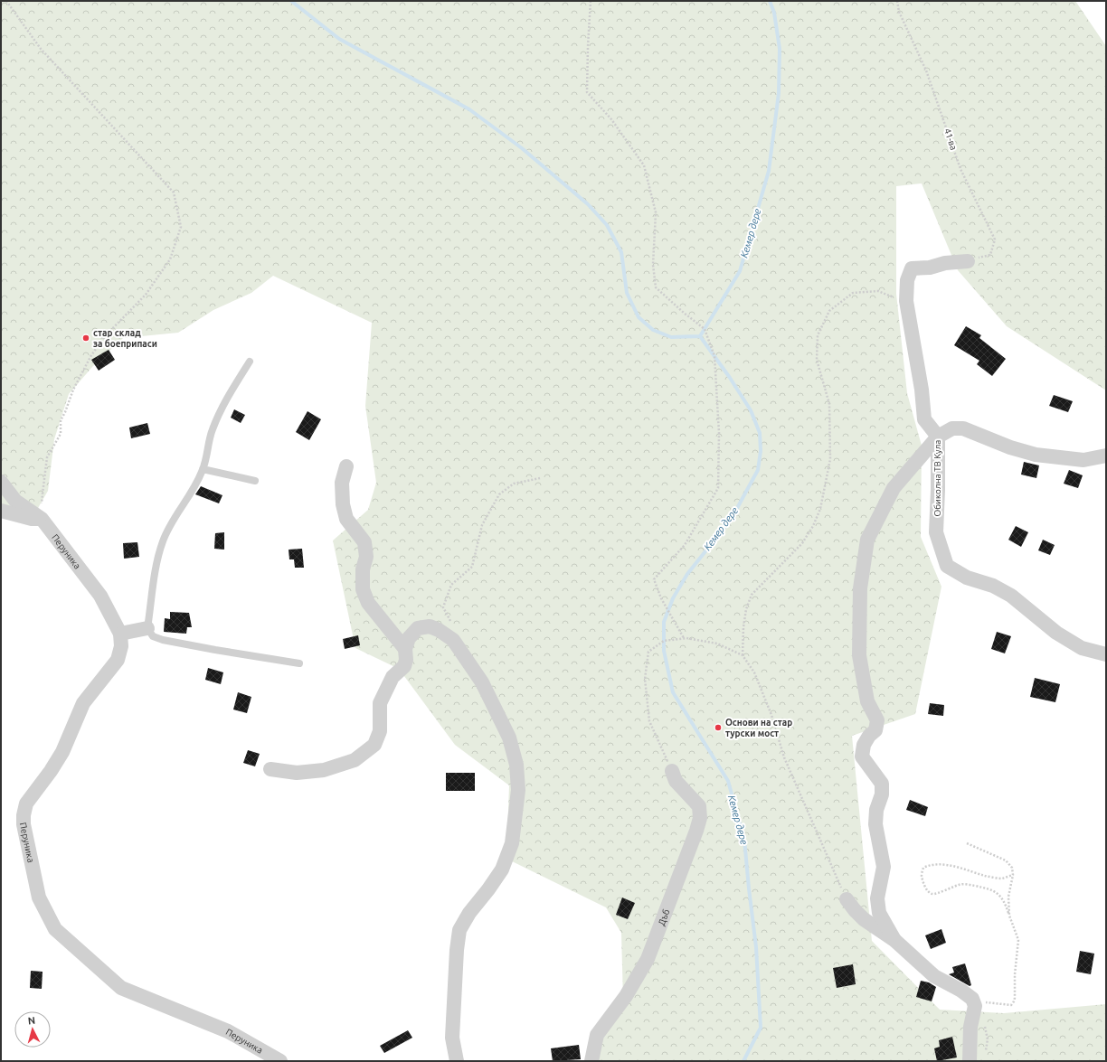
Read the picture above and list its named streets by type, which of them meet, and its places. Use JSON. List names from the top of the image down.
{
  "streets": {
    "street": ["Обиколна ТВ Кула", "Перуника", "Дъб"],
    "path": ["41-ва"]
  },
  "crossings": [
    ["41-ва", "Обиколна ТВ Кула"]
  ],
  "water": ["Кемер дере"],
  "places": ["стар склад за боеприпаси", "Основи на стар турски мост"],
  "north": "top"
}
